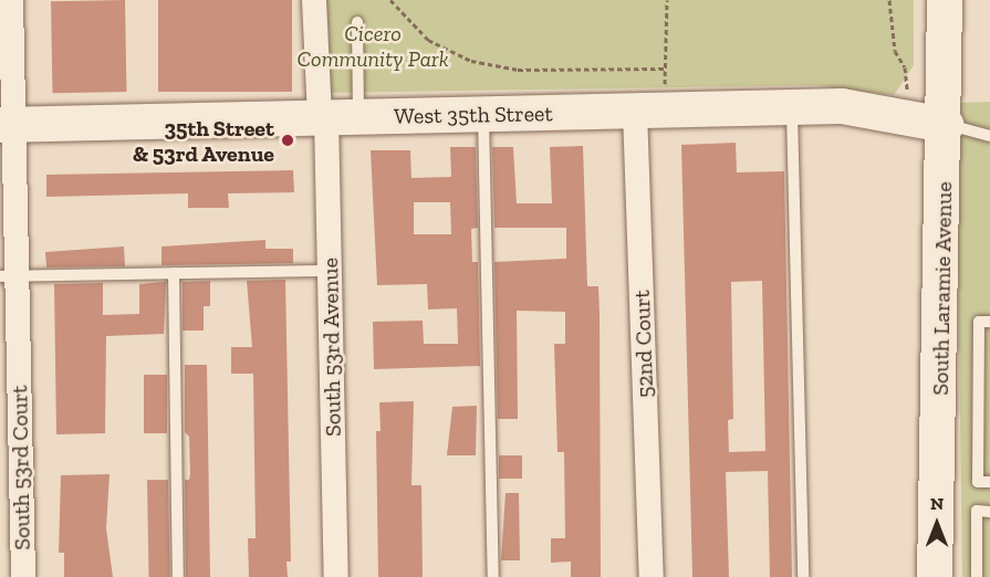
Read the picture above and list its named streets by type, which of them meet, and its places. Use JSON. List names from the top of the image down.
{
  "streets": {
    "street": [
      "West 35th Street",
      "South Laramie Avenue",
      "52nd Court",
      "South 53rd Avenue",
      "South 53rd Court"
    ]
  },
  "crossings": [
    ["West 35th Street", "South Laramie Avenue"],
    ["West 35th Street", "52nd Court"],
    ["West 35th Street", "South 53rd Avenue"],
    ["West 35th Street", "South 53rd Court"]
  ],
  "parks": ["Cicero Community Park"],
  "places": ["35th Street & 53rd Avenue"],
  "north": "top"
}
